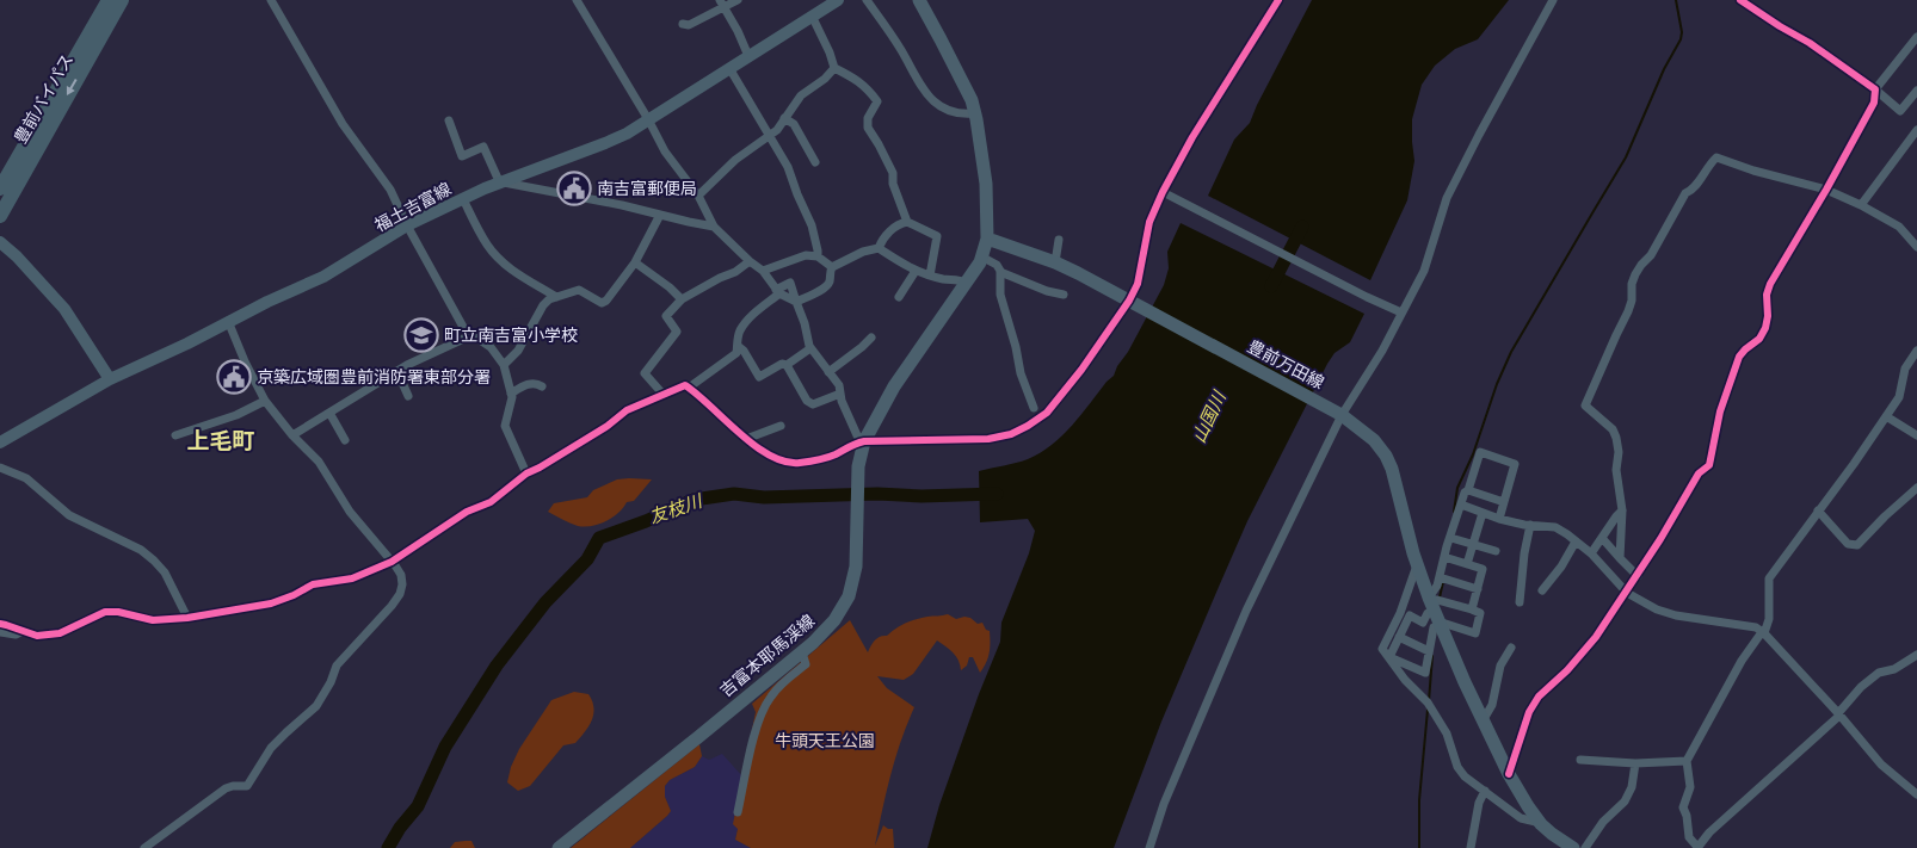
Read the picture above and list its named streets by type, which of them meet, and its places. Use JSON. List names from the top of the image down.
{
  "streets": {
    "highway": ["豊前バイパス"],
    "main road": ["福土吉富線", "豊前万田線", "吉富本耶馬渓線"]
  },
  "crossings": [
    ["豊前万田線", "吉富本耶馬渓線"]
  ],
  "districts": ["上毛町"],
  "water": ["山国川", "友枝川"],
  "parks": ["牛頭天王公園"],
  "places": {
    "public building": ["南吉富郵便局", "京築広域圏豊前消防署東部分署"],
    "school or university": ["町立南吉富小学校"]
  }
}
